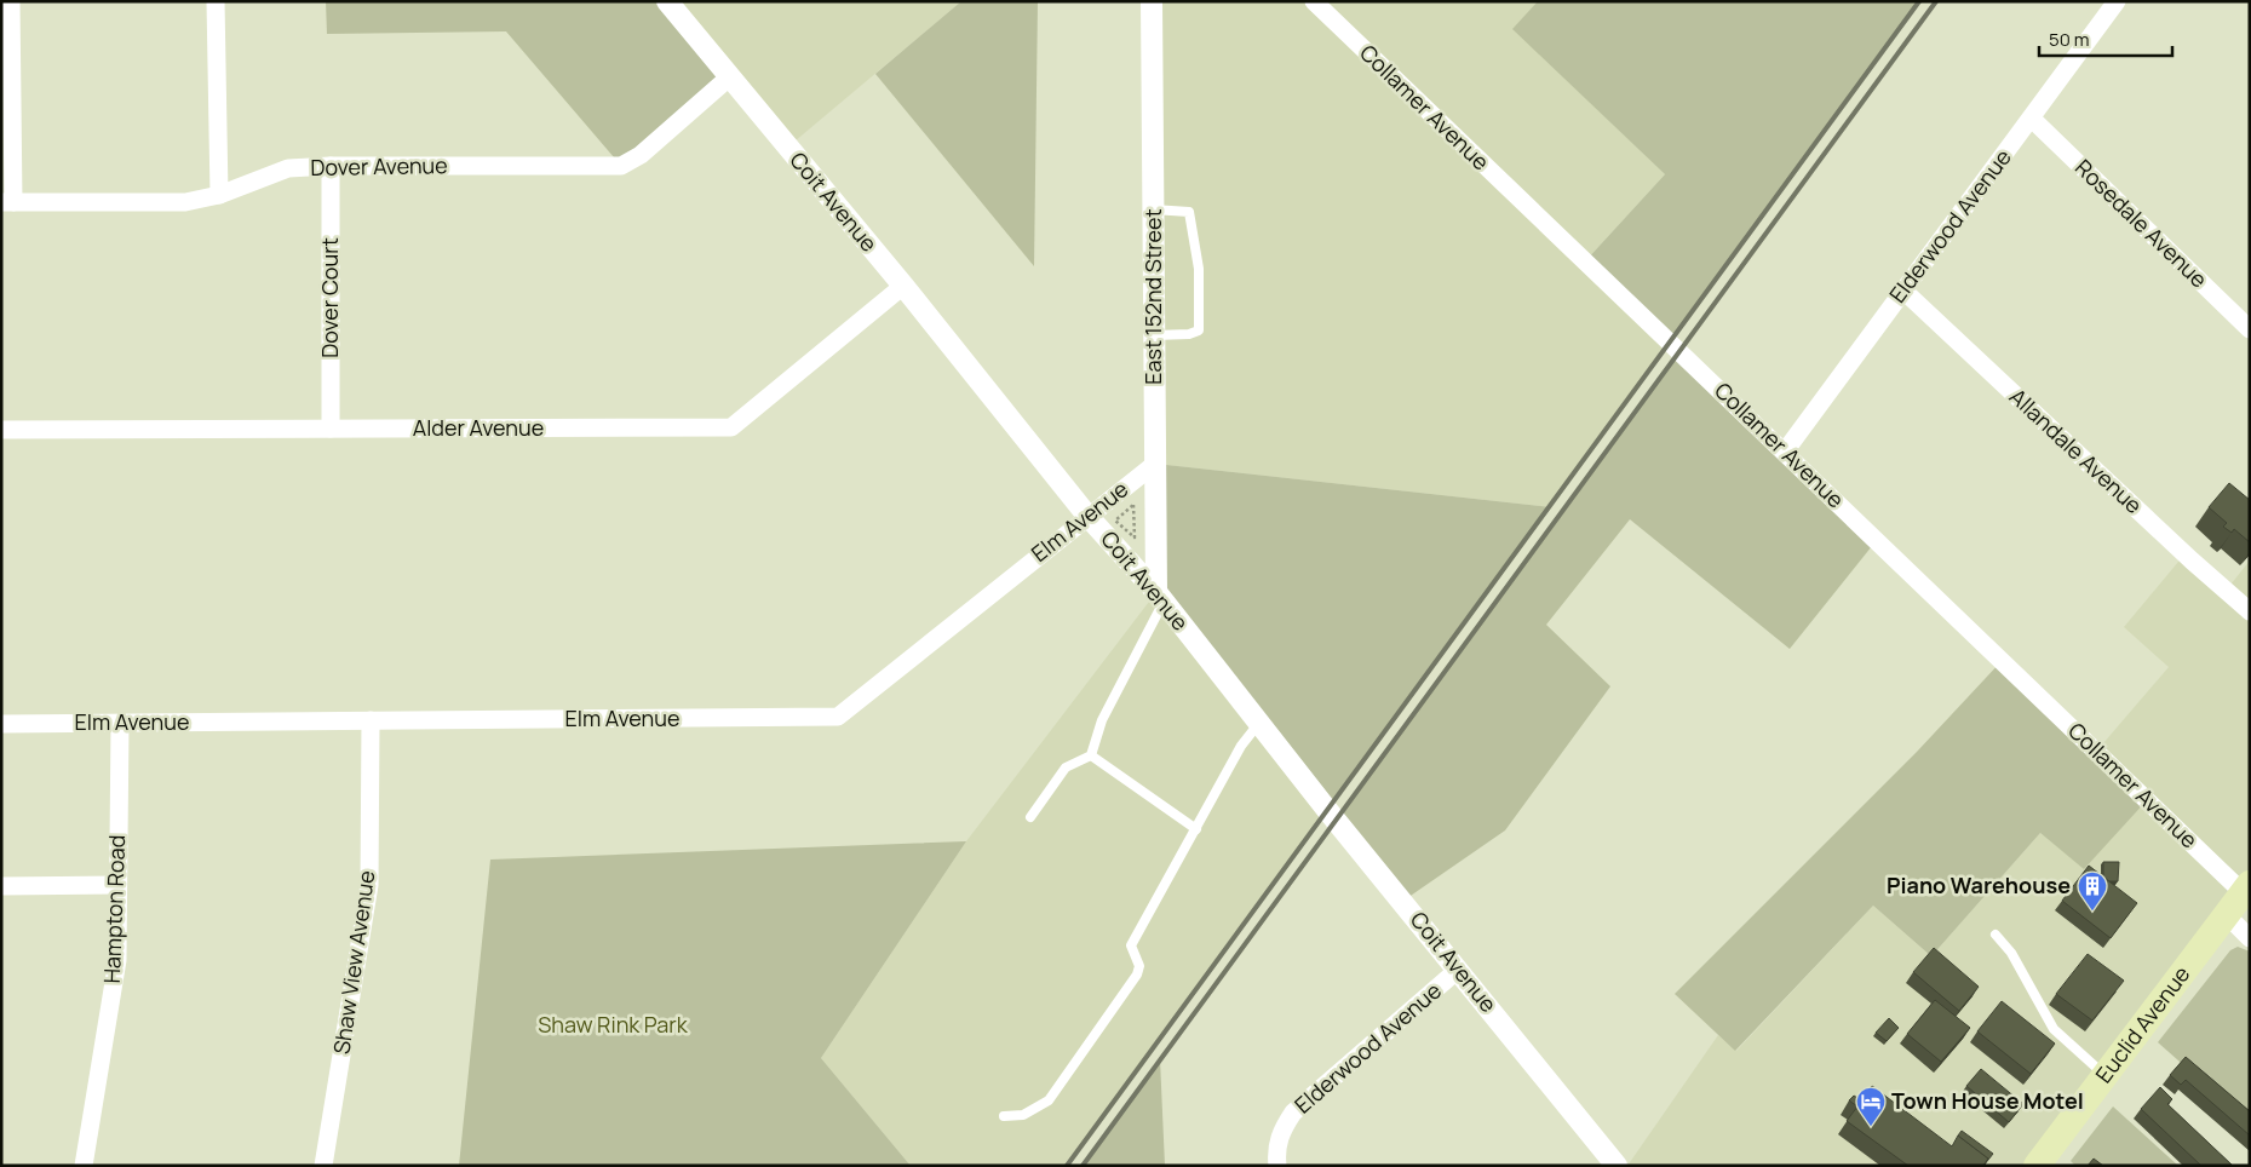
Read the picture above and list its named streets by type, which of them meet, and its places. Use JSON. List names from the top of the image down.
{
  "streets": {
    "main road": ["Euclid Avenue"],
    "street": [
      "Collamer Avenue",
      "Dover Avenue",
      "Coit Avenue",
      "Rosedale Avenue",
      "Elderwood Avenue",
      "East 152nd Street",
      "Dover Court",
      "Alder Avenue",
      "Allandale Avenue",
      "Elm Avenue",
      "Hampton Road",
      "Shaw View Avenue"
    ]
  },
  "crossings": [
    ["Collamer Avenue", "Elderwood Avenue"],
    ["Collamer Avenue", "Euclid Avenue"],
    ["Dover Avenue", "Coit Avenue"],
    ["Dover Avenue", "Dover Court"],
    ["Coit Avenue", "Elderwood Avenue"],
    ["Coit Avenue", "East 152nd Street"],
    ["Coit Avenue", "Alder Avenue"],
    ["Coit Avenue", "Elm Avenue"],
    ["Rosedale Avenue", "Elderwood Avenue"],
    ["Elderwood Avenue", "Allandale Avenue"],
    ["East 152nd Street", "Elm Avenue"],
    ["Dover Court", "Alder Avenue"],
    ["Elm Avenue", "Hampton Road"],
    ["Elm Avenue", "Shaw View Avenue"]
  ],
  "parks": ["Shaw Rink Park"],
  "places": {
    "building": ["Piano Warehouse"],
    "hotel": ["Town House Motel"]
  },
  "scale_bar": "50 m"
}
